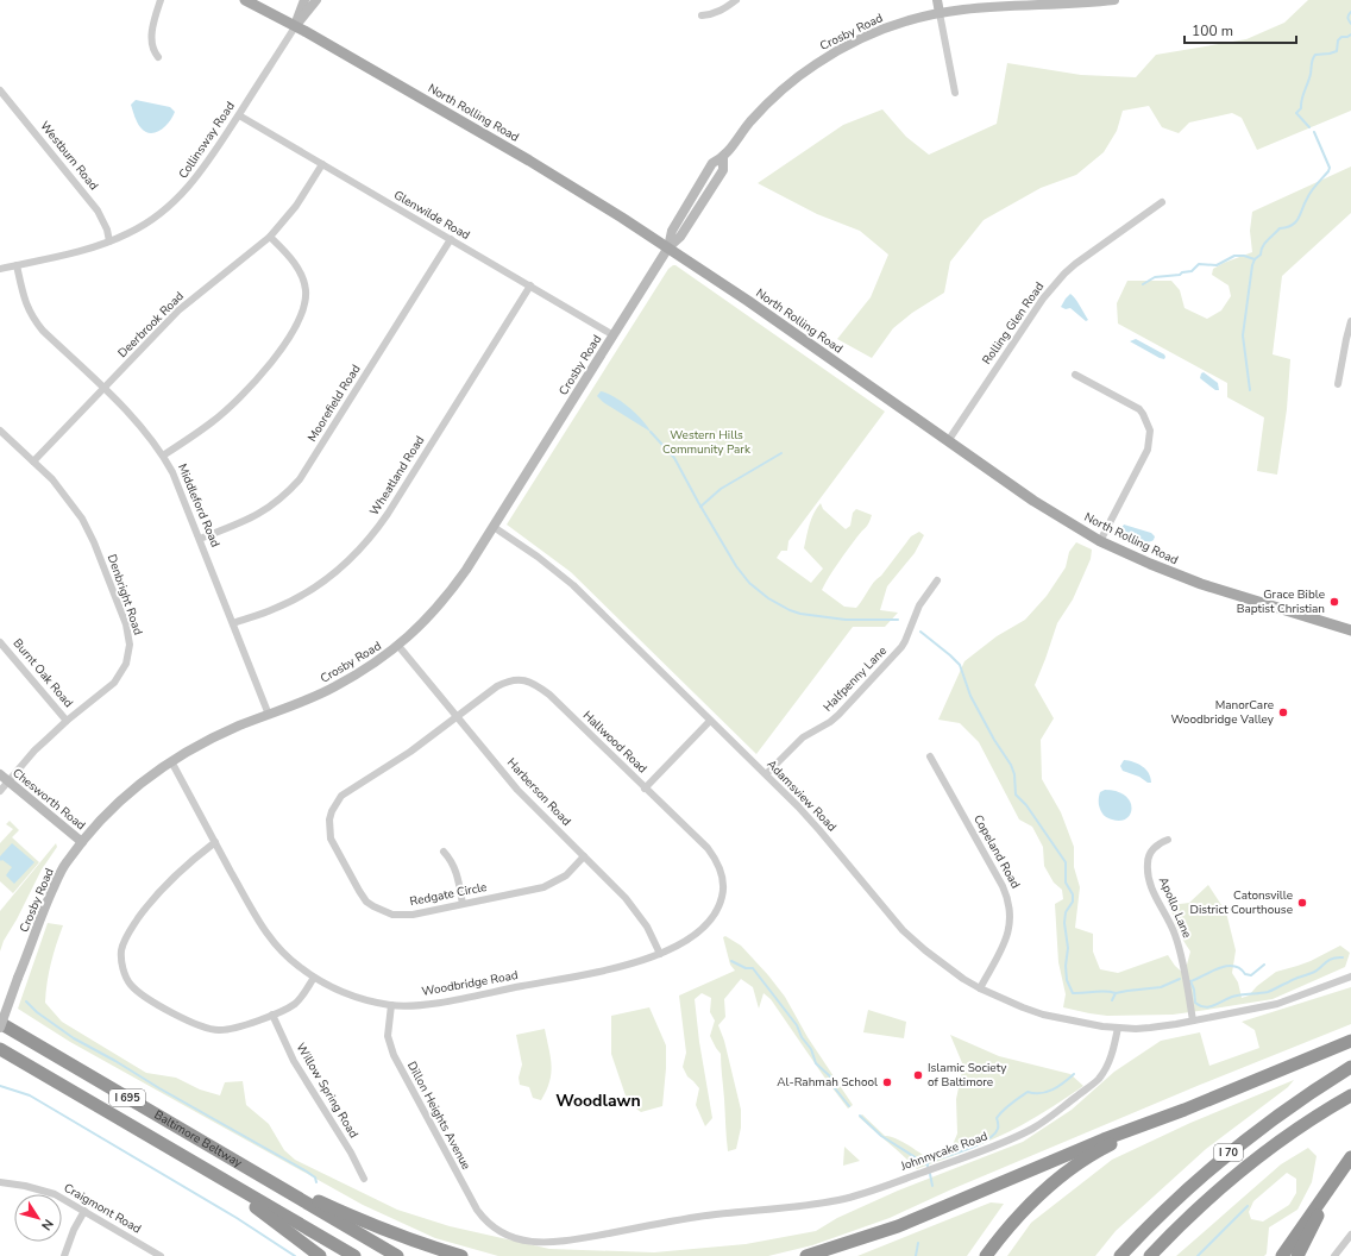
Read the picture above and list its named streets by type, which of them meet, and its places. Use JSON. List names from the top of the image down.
{
  "streets": {
    "highway": ["I 695", "Baltimore Beltway", "I 70"],
    "main road": [
      "Crosby Road",
      "North Rolling Road",
      "Collinsway Road",
      "Chesworth Road"
    ],
    "street": [
      "Westburn Road",
      "Glenwilde Road",
      "Rolling Glen Road",
      "Deerbrook Road",
      "Moorefield Road",
      "Wheatland Road",
      "Middleford Road",
      "Denbright Road",
      "Burnt Oak Road",
      "Halfpenny Lane",
      "Hallwood Road",
      "Harberson Road",
      "Adamsview Road",
      "Copeland Road",
      "Redgate Circle",
      "Apollo Lane",
      "Woodbridge Road",
      "Willow Spring Road",
      "Dillon Heights Avenue",
      "Johnnycake Road",
      "Craigmont Road"
    ]
  },
  "crossings": [
    ["Crosby Road", "North Rolling Road"],
    ["Crosby Road", "Glenwilde Road"],
    ["Crosby Road", "Middleford Road"],
    ["Crosby Road", "Harberson Road"],
    ["Crosby Road", "Adamsview Road"],
    ["Crosby Road", "Chesworth Road"],
    ["Crosby Road", "Woodbridge Road"],
    ["North Rolling Road", "Collinsway Road"],
    ["North Rolling Road", "Rolling Glen Road"],
    ["Collinsway Road", "Westburn Road"],
    ["Collinsway Road", "Glenwilde Road"],
    ["Collinsway Road", "Middleford Road"],
    ["Glenwilde Road", "Deerbrook Road"],
    ["Glenwilde Road", "Moorefield Road"],
    ["Glenwilde Road", "Wheatland Road"],
    ["Deerbrook Road", "Middleford Road"],
    ["Deerbrook Road", "Denbright Road"],
    ["Moorefield Road", "Middleford Road"],
    ["Wheatland Road", "Middleford Road"],
    ["Denbright Road", "Burnt Oak Road"],
    ["Denbright Road", "Chesworth Road"],
    ["Halfpenny Lane", "Adamsview Road"],
    ["Hallwood Road", "Harberson Road"],
    ["Hallwood Road", "Redgate Circle"],
    ["Hallwood Road", "Woodbridge Road"],
    ["Harberson Road", "Redgate Circle"],
    ["Harberson Road", "Woodbridge Road"],
    ["Adamsview Road", "Copeland Road"],
    ["Adamsview Road", "Johnnycake Road"],
    ["Woodbridge Road", "Dillon Heights Avenue"],
    ["Dillon Heights Avenue", "Johnnycake Road"]
  ],
  "districts": ["Woodlawn"],
  "parks": ["Western Hills Community Park"],
  "places": [
    "Grace Bible Baptist Christian",
    "ManorCare Woodbridge Valley",
    "Catonsville District Courthouse",
    "Islamic Society of Baltimore",
    "Al-Rahmah School"
  ],
  "scale_bar": "100 m",
  "north": "bottom right"
}
